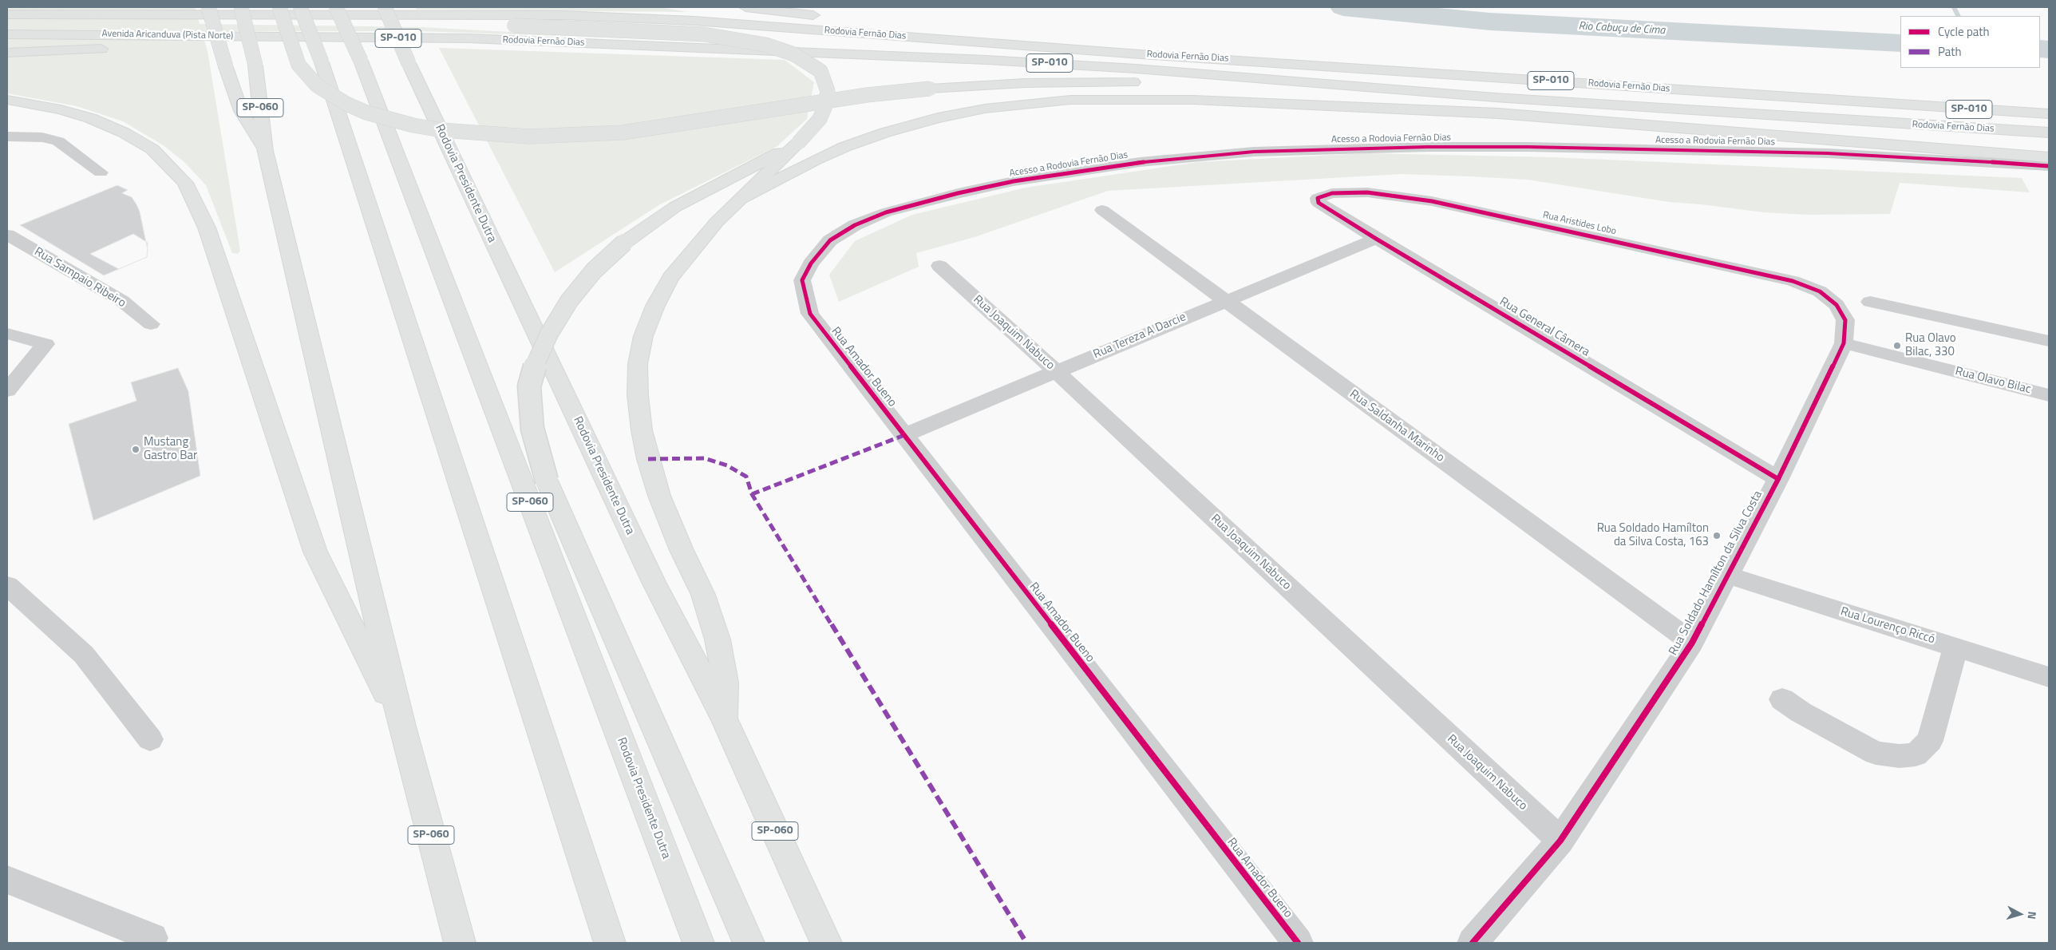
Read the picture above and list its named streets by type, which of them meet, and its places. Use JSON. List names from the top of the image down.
{
  "streets": {
    "highway": [
      "Rodovia Fernão Dias",
      "Avenida Aricanduva (Pista Norte)",
      "SP-010",
      "SP-060",
      "Rodovia Presidente Dutra"
    ],
    "street": [
      "Acesso a Rodovia Fernão Dias",
      "Rua Aristides Lobo",
      "Rua Sampaio Ribeiro",
      "Rua General Câmera",
      "Rua Joaquim Nabuco",
      "Rua Tereza A Darcie",
      "Rua Amador Bueno",
      "Rua Olavo Bilac",
      "Rua Saldanha Marinho",
      "Rua Soldado Hamílton da Silva Costa",
      "Rua Lourenço Riccó"
    ]
  },
  "crossings": [
    ["Rodovia Fernão Dias", "Avenida Aricanduva (Pista Norte)"],
    ["Acesso a Rodovia Fernão Dias", "Rua Amador Bueno"],
    ["Rua Aristides Lobo", "Rua General Câmera"],
    ["Rua Aristides Lobo", "Rua Soldado Hamílton da Silva Costa"],
    ["Rua General Câmera", "Rua Tereza A Darcie"],
    ["Rua General Câmera", "Rua Soldado Hamílton da Silva Costa"],
    ["Rua Joaquim Nabuco", "Rua Tereza A Darcie"],
    ["Rua Joaquim Nabuco", "Rua Soldado Hamílton da Silva Costa"],
    ["Rua Tereza A Darcie", "Rua Amador Bueno"],
    ["Rua Tereza A Darcie", "Rua Saldanha Marinho"],
    ["Rua Olavo Bilac", "Rua Soldado Hamílton da Silva Costa"],
    ["Rua Saldanha Marinho", "Rua Soldado Hamílton da Silva Costa"],
    ["Rua Soldado Hamílton da Silva Costa", "Rua Lourenço Riccó"]
  ],
  "water": ["Rio Cabuçu de Cima"],
  "places": ["Rua Olavo Bilac, 330", "Mustang Gastro Bar", "Rua Soldado Hamílton da Silva Costa, 163"],
  "legend": ["Cycle path", "Path"],
  "north": "right"
}
